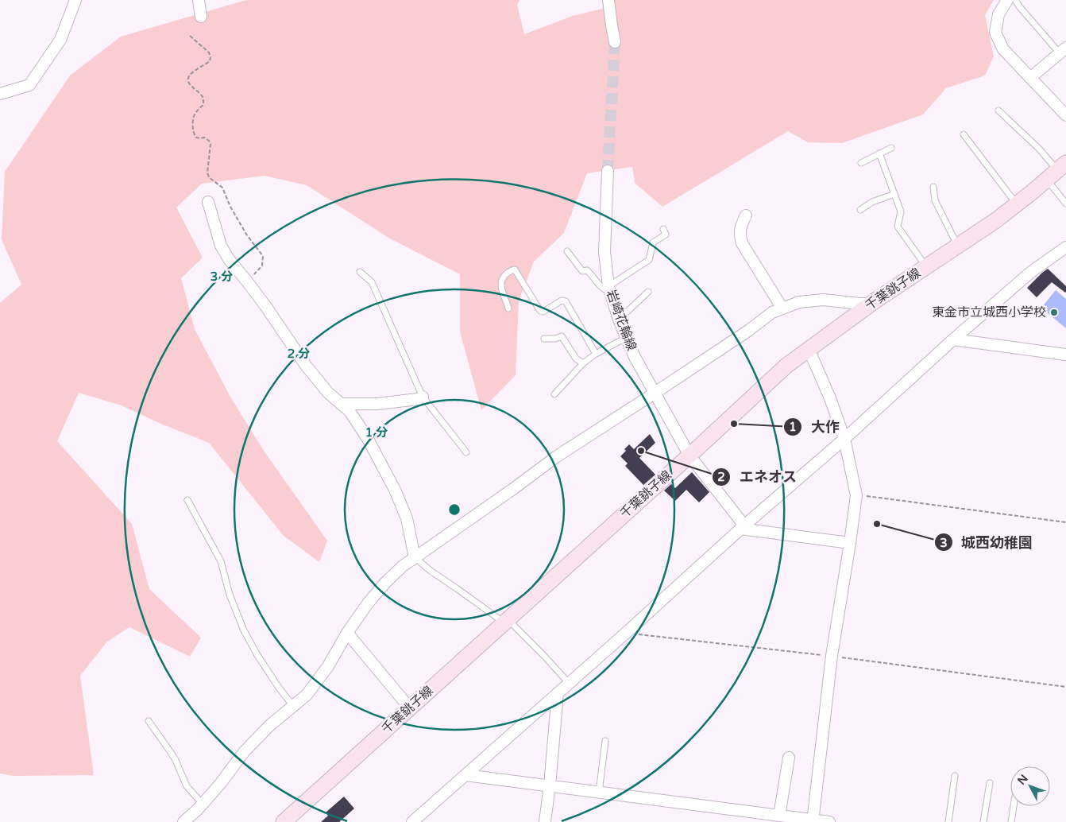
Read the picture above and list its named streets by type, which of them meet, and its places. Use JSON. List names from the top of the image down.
{
  "streets": {
    "street": ["千葉銚子線", "岩崎花輪線"]
  },
  "crossings": [
    ["千葉銚子線", "岩崎花輪線"]
  ],
  "places": [
    "東金市立城西小学校",
    "大作",
    "エネオス",
    "城西幼稚園"
  ],
  "north": "top left",
  "rings": ["3 分", "2 分", "1 分"]
}
